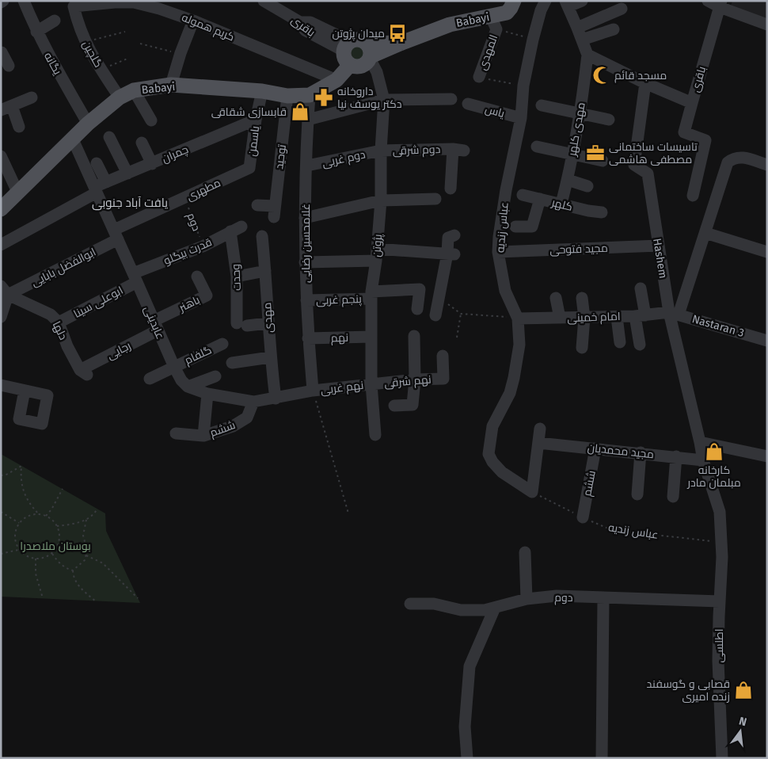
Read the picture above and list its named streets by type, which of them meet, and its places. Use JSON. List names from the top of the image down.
{
  "streets": {
    "main road": ["Babayi"],
    "street": [
      "باقری",
      "کریم هموله",
      "المهدی",
      "گلچین",
      "یگانه",
      "یاس",
      "مهدی کلهر",
      "یاسمن",
      "دوم شرقی",
      "چمران",
      "توحید",
      "دوم غربی",
      "مطهری",
      "کلهر",
      "دوم",
      "عباس زندیه",
      "غلامحسین رضایی",
      "پژوتن",
      "مجید فتوحی",
      "قدرت بیگلو",
      "Hashem",
      "ابوالفضل بابایی",
      "وحدت",
      "پنجم غربی",
      "ابوعلی سینا",
      "باهنر",
      "امام خمینی",
      "مهدی",
      "عابدینی",
      "Nastaran 3",
      "دلها",
      "نهم",
      "رجایی",
      "گلفام",
      "نهم شرقی",
      "نهم غربی",
      "ششم",
      "مجید محمدیان",
      "اطلسی"
    ]
  },
  "crossings": [
    ["Babayi", "باقری"],
    ["Babayi", "کریم هموله"],
    ["Babayi", "المهدی"],
    ["Babayi", "گلچین"],
    ["Babayi", "یگانه"],
    ["Babayi", "یاسمن"],
    ["Babayi", "توحید"],
    ["Babayi", "غلامحسین رضایی"],
    ["Babayi", "پژوتن"],
    ["Babayi", "عابدینی"],
    ["باقری", "پژوتن"],
    ["باقری", "Hashem"],
    ["کریم هموله", "گلچین"],
    ["المهدی", "عباس زندیه"],
    ["یاس", "عباس زندیه"],
    ["مهدی کلهر", "کلهر"],
    ["یاسمن", "چمران"],
    ["یاسمن", "مطهری"],
    ["دوم شرقی", "دوم غربی"],
    ["دوم شرقی", "پژوتن"],
    ["چمران", "عابدینی"],
    ["دوم غربی", "غلامحسین رضایی"],
    ["دوم غربی", "پژوتن"],
    ["مطهری", "دوم"],
    ["مطهری", "ابوالفضل بابایی"],
    ["مطهری", "عابدینی"],
    ["دوم", "قدرت بیگلو"],
    ["دوم", "اطلسی"],
    ["عباس زندیه", "مجید فتوحی"],
    ["عباس زندیه", "Hashem"],
    ["عباس زندیه", "امام خمینی"],
    ["عباس زندیه", "ششم"],
    ["غلامحسین رضایی", "پنجم غربی"],
    ["غلامحسین رضایی", "نهم"],
    ["غلامحسین رضایی", "نهم غربی"],
    ["پژوتن", "پنجم غربی"],
    ["پژوتن", "نهم"],
    ["پژوتن", "نهم شرقی"],
    ["پژوتن", "نهم غربی"],
    ["مجید فتوحی", "Hashem"],
    ["قدرت بیگلو", "وحدت"],
    ["قدرت بیگلو", "ابوعلی سینا"],
    ["قدرت بیگلو", "عابدینی"],
    ["Hashem", "امام خمینی"],
    ["Hashem", "Nastaran 3"],
    ["Hashem", "مجید محمدیان"],
    ["Hashem", "اطلسی"],
    ["ابوالفضل بابایی", "عابدینی"],
    ["ابوالفضل بابایی", "دلها"],
    ["وحدت", "مهدی"],
    ["ابوعلی سینا", "عابدینی"],
    ["ابوعلی سینا", "دلها"],
    ["باهنر", "عابدینی"],
    ["باهنر", "رجایی"],
    ["امام خمینی", "Nastaran 3"],
    ["عابدینی", "رجایی"],
    ["عابدینی", "گلفام"],
    ["دلها", "رجایی"],
    ["نهم شرقی", "نهم غربی"],
    ["ششم", "مجید محمدیان"]
  ],
  "districts": ["یافت آباد جنوبی"],
  "parks": ["بوستان ملاصدرا"],
  "places": {
    "bus stop": ["میدان پژوتن"],
    "mosque": ["مسجد قائم"],
    "pharmacy": ["داروخانه دکتر یوسف نیا"],
    "shop": ["قابسازی شقاقی", "کارخانه مبلمان مادر", "قصابی و گوسفند زنده امیری"],
    "office": ["تاسیسات ساختمانی مصطفی هاشمی"]
  },
  "north": "top"
}
